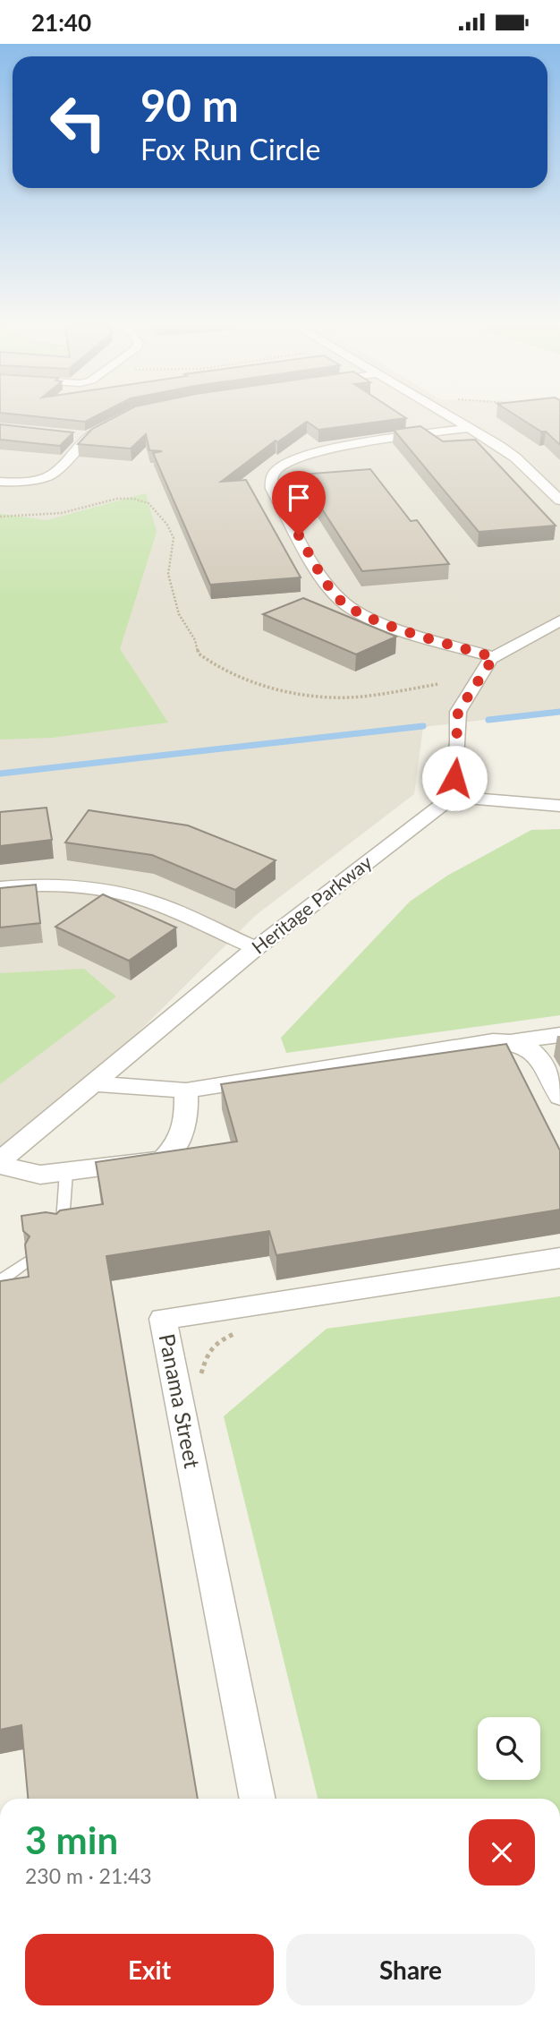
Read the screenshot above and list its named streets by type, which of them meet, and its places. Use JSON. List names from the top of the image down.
{
  "streets": {
    "street": ["Heritage Parkway", "Panama Street"]
  },
  "page": {
    "status": "21:40",
    "turn": ["90 m", "Fox Run Circle"],
    "heading": ["3 min", "230 m · 21:43"],
    "buttons": ["Exit", "Share"]
  }
}
